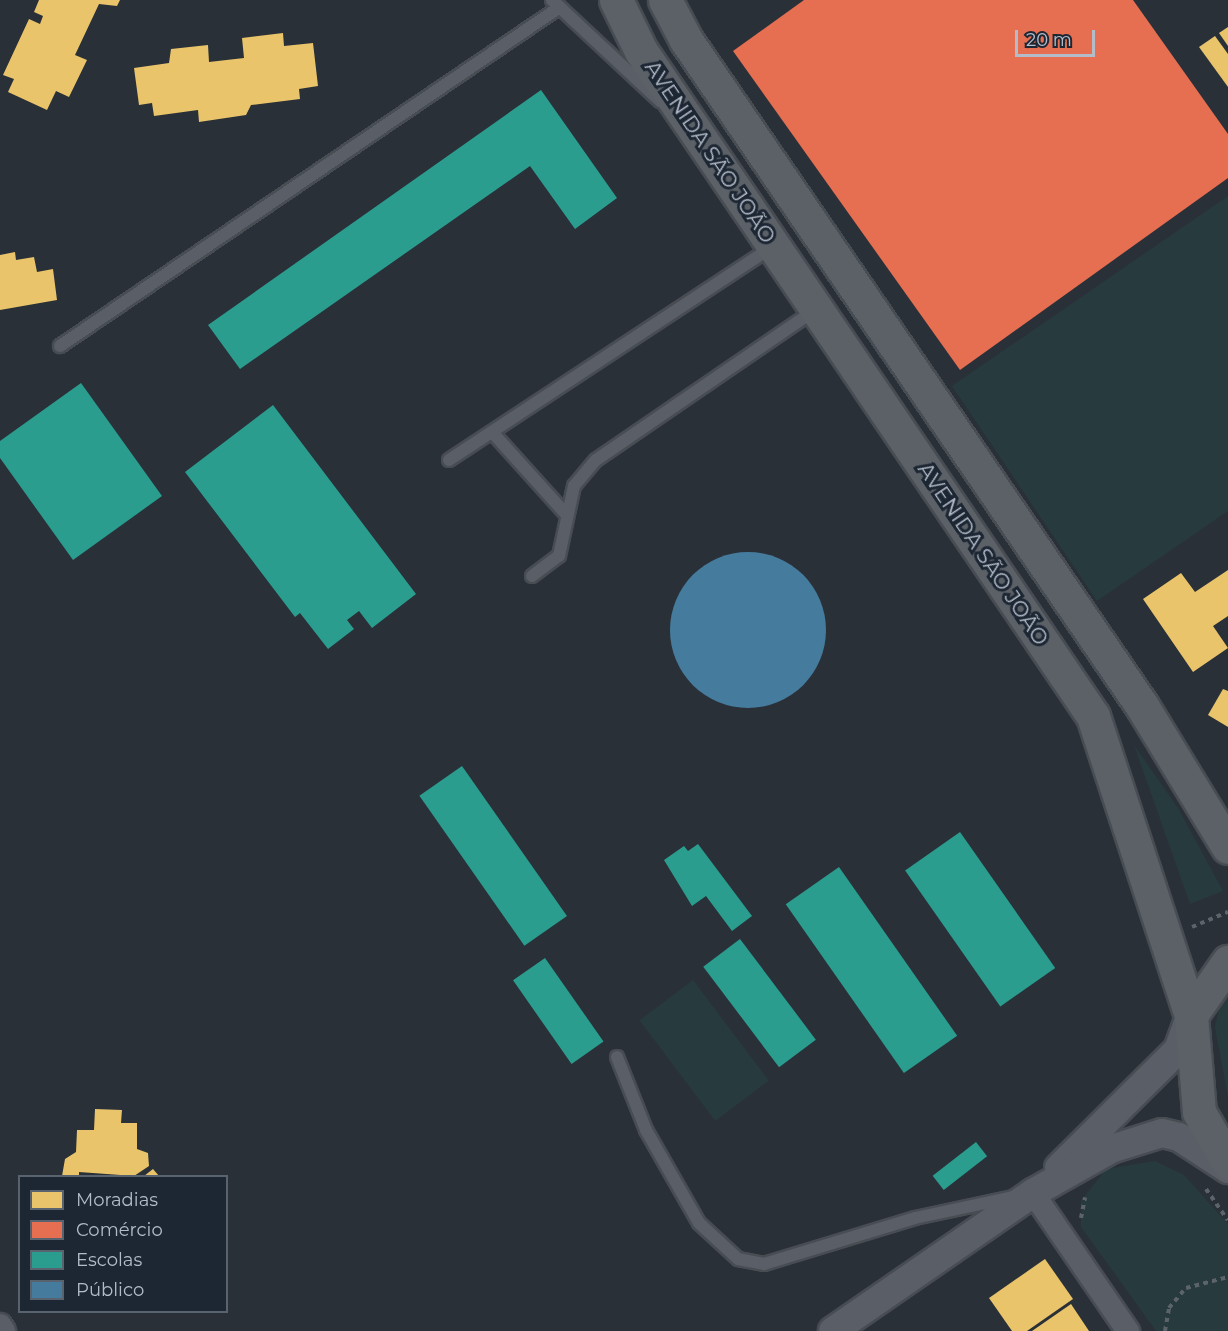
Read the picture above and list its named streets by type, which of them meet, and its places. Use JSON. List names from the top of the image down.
{
  "streets": {
    "main road": ["AVENIDA SÃO JOÃO"]
  },
  "legend": [
    "Moradias",
    "Comércio",
    "Escolas",
    "Público"
  ],
  "scale_bar": "20 m"
}
